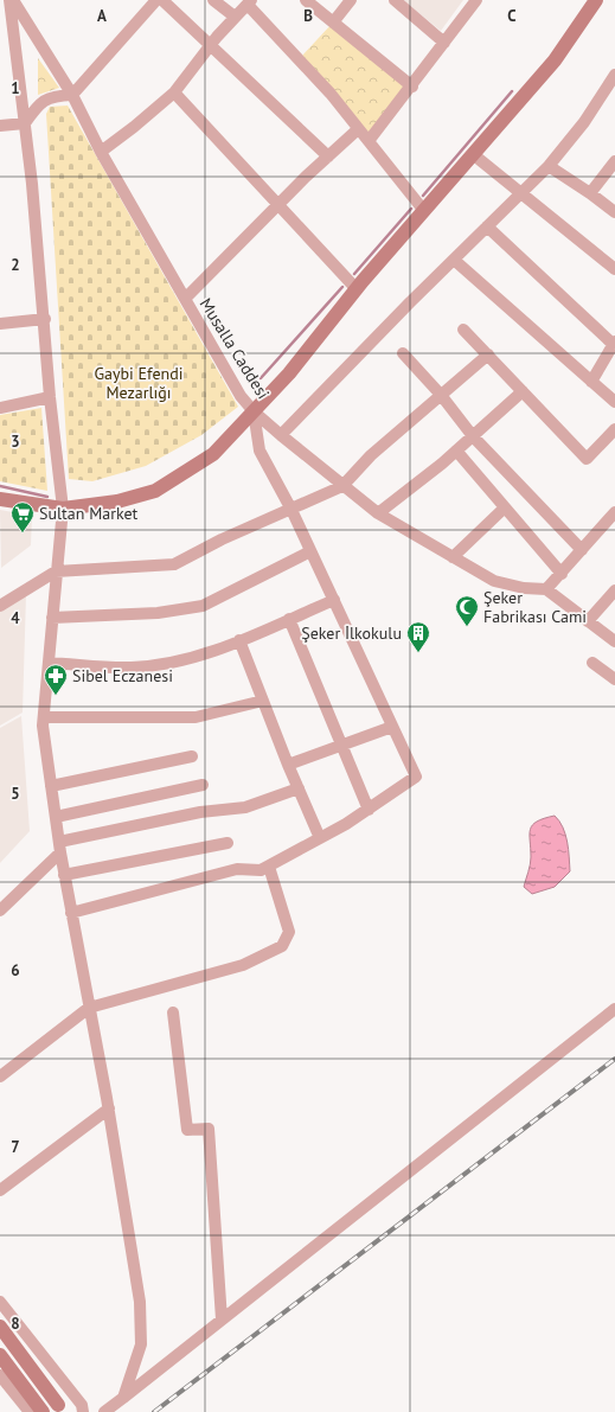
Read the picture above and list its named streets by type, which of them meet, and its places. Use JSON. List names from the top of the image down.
{
  "streets": {
    "street": ["Musalla Caddesi"]
  },
  "parks": ["Gaybi Efendi Mezarlığı"],
  "places": {
    "supermarket": ["Sultan Market"],
    "mosque": ["Şeker Fabrikası Cami"],
    "building": ["Şeker İlkokulu"],
    "pharmacy": ["Sibel Eczanesi"]
  },
  "grid": {
    "columns": ["A", "B", "C"],
    "rows": [
      "1",
      "2",
      "3",
      "4",
      "5",
      "6",
      "7",
      "8"
    ]
  }
}
